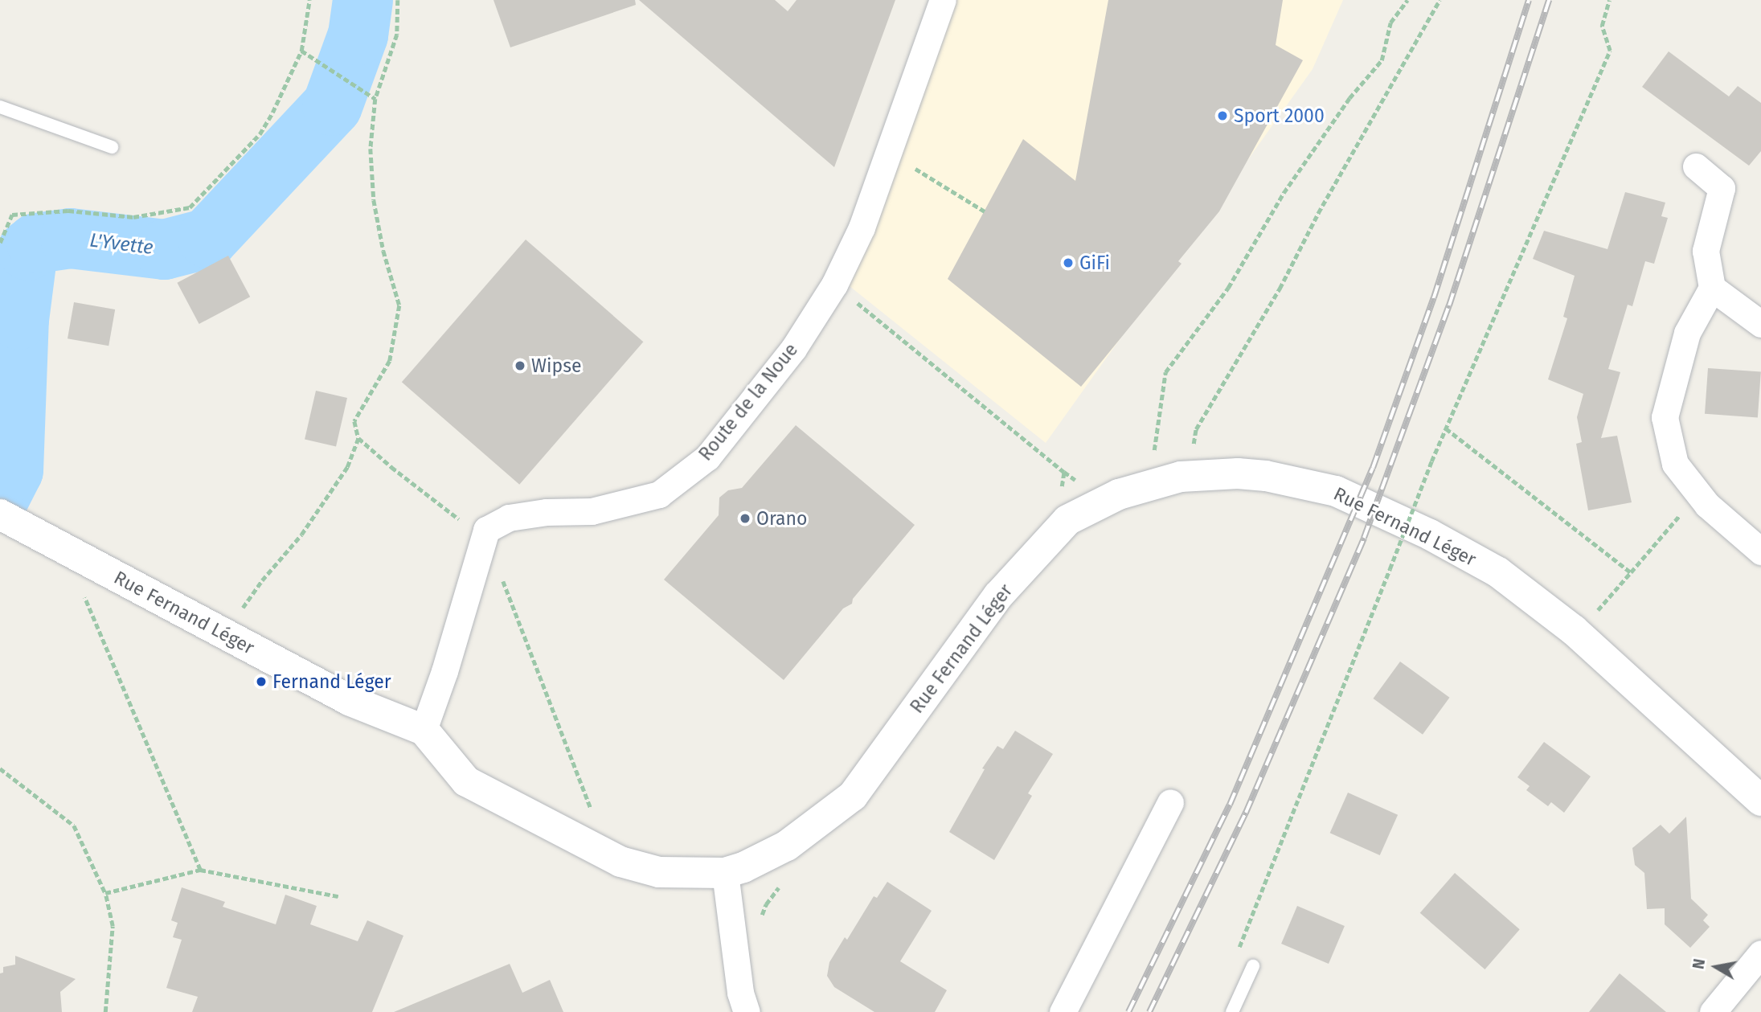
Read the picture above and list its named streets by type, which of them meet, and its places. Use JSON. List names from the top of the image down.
{
  "streets": {
    "street": ["Route de la Noue", "Rue Fernand Léger"]
  },
  "crossings": [
    ["Route de la Noue", "Rue Fernand Léger"]
  ],
  "water": ["L'Yvette"],
  "places": [
    "Sport 2000",
    "GiFi",
    "Wipse",
    "Orano",
    "Fernand Léger"
  ],
  "north": "left"
}
